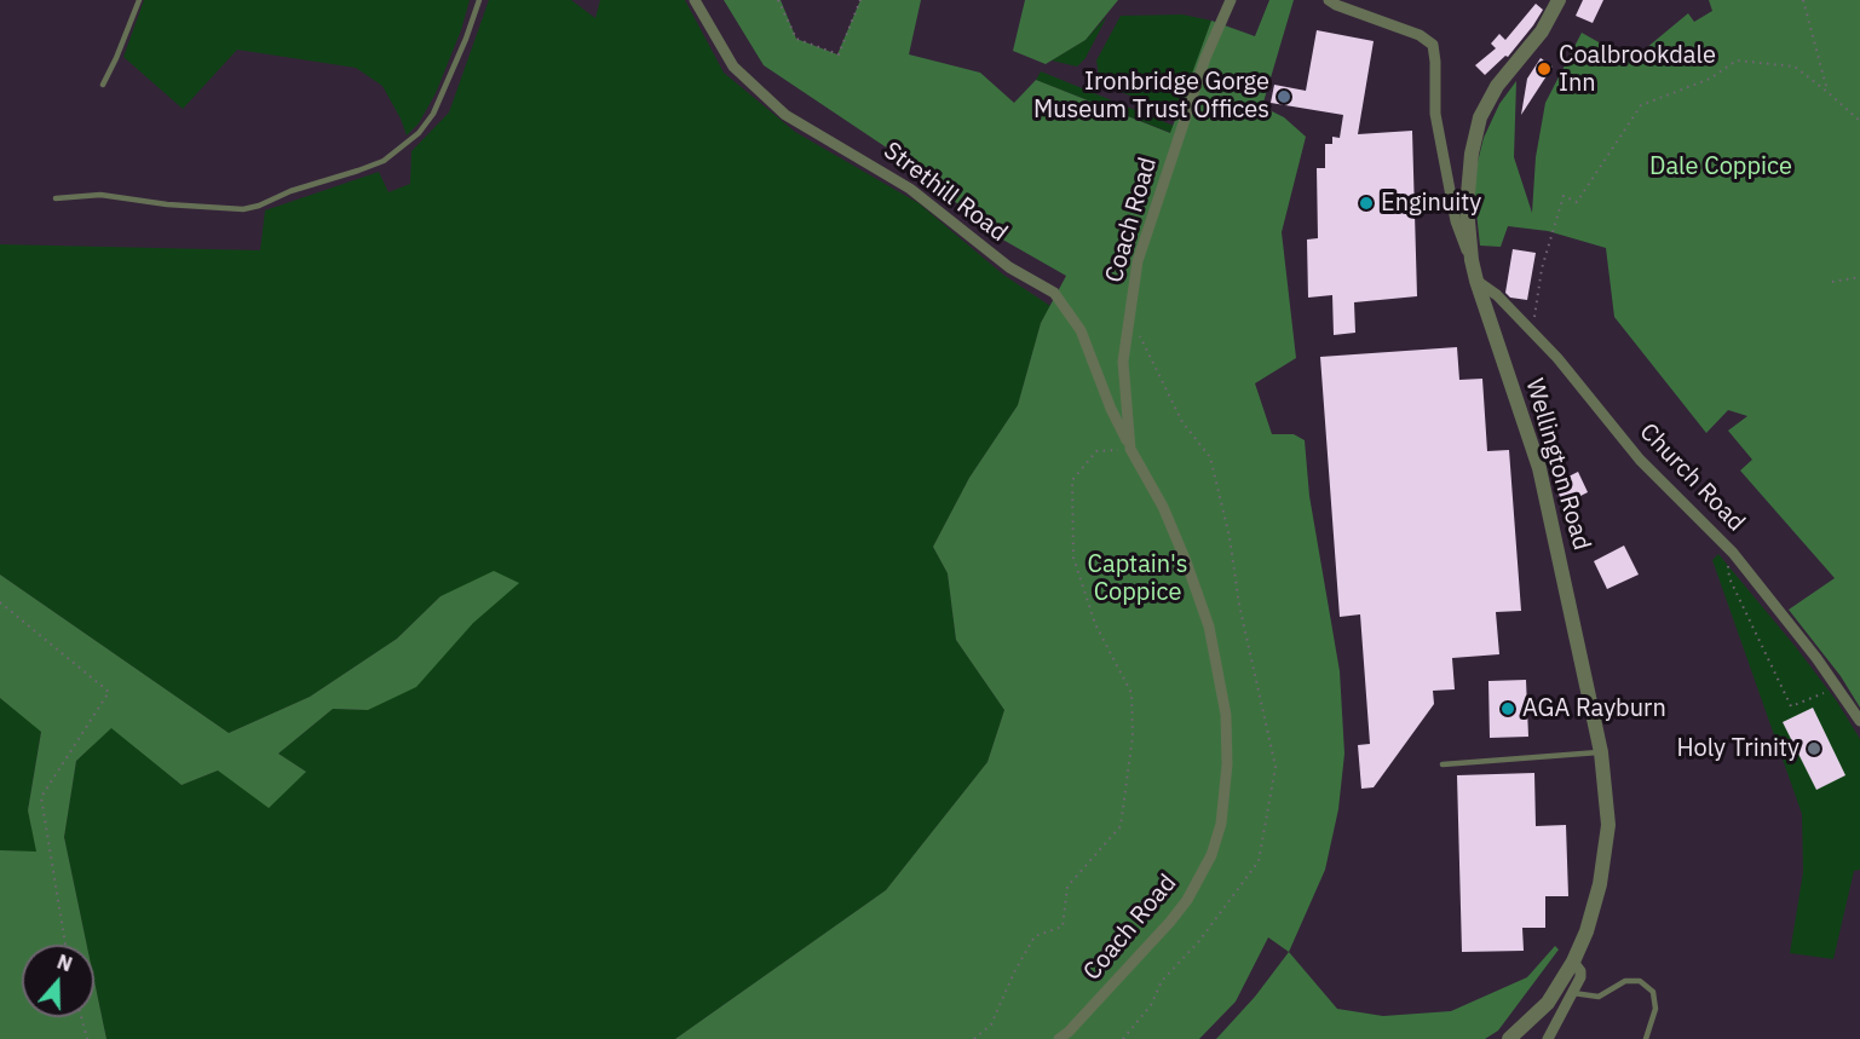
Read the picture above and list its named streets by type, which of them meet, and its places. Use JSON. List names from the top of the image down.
{
  "streets": {
    "street": [
      "Strethill Road",
      "Coach Road",
      "Wellington Road",
      "Church Road"
    ]
  },
  "crossings": [
    ["Strethill Road", "Coach Road"],
    ["Wellington Road", "Church Road"]
  ],
  "parks": ["Dale Coppice", "Captain's Coppice"],
  "places": [
    "Coalbrookdale Inn",
    "Ironbridge Gorge Museum Trust Offices",
    "Enginuity",
    "AGA Rayburn",
    "Holy Trinity"
  ],
  "north": "top"
}
